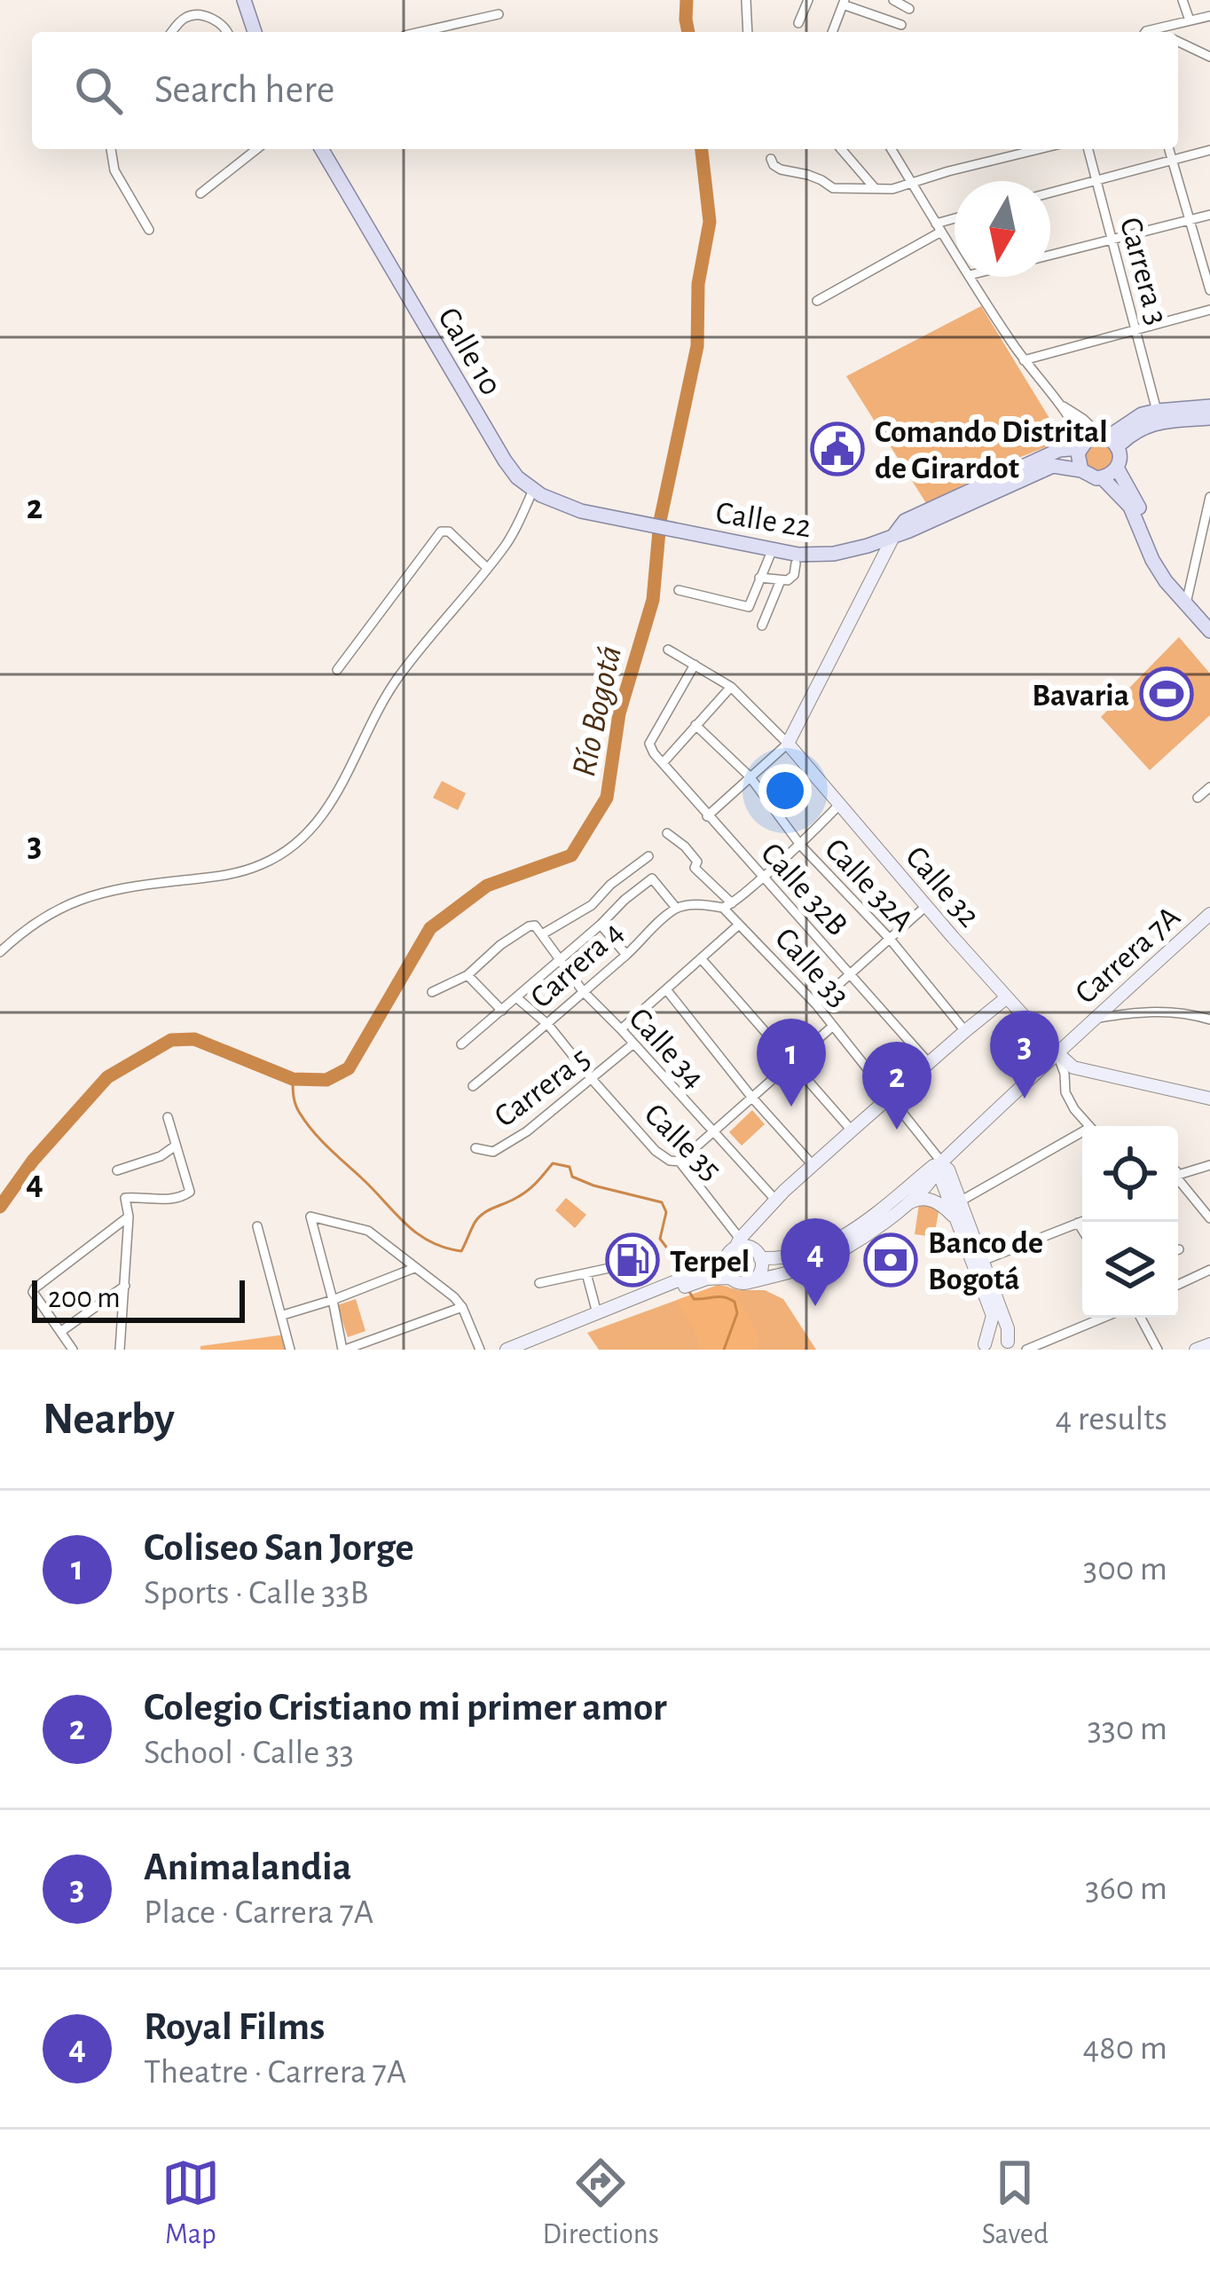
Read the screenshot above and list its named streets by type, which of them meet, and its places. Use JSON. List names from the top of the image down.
{
  "streets": {
    "main road": ["Calle 10", "Calle 22"],
    "street": [
      "Carrera 3",
      "Calle 32A",
      "Calle 32",
      "Calle 32B",
      "Carrera 7A",
      "Carrera 4",
      "Calle 33",
      "Calle 34",
      "Carrera 5",
      "Calle 35"
    ]
  },
  "crossings": [
    ["Calle 10", "Calle 22"],
    ["Calle 32", "Calle 32B"],
    ["Calle 32", "Carrera 7A"],
    ["Carrera 7A", "Calle 33"],
    ["Carrera 7A", "Calle 35"],
    ["Carrera 4", "Calle 34"],
    ["Carrera 4", "Calle 35"],
    ["Calle 33", "Carrera 5"],
    ["Calle 34", "Carrera 5"],
    ["Carrera 5", "Calle 35"]
  ],
  "water": ["Río Bogotá"],
  "places": {
    "public building": ["Comando Distrital de Girardot"],
    "sports": ["Bavaria"],
    "fuel station": ["Terpel"],
    "bank": ["Banco de Bogotá"]
  },
  "scale_bar": "200 m",
  "north": "bottom",
  "page": {
    "search": "Search here",
    "pins": [
      "3",
      "1",
      "2",
      "4"
    ],
    "scale": "200 m",
    "heading": ["Nearby", "4 results"],
    "list": [
      {
        "mark": "1",
        "name": "Coliseo San Jorge",
        "note": "Sports · Calle 33B",
        "value": "300 m"
      },
      {
        "mark": "2",
        "name": "Colegio Cristiano mi primer amor",
        "note": "School · Calle 33",
        "value": "330 m"
      },
      {
        "mark": "3",
        "name": "Animalandia",
        "note": "Place · Carrera 7A",
        "value": "360 m"
      },
      {
        "mark": "4",
        "name": "Royal Films",
        "note": "Theatre · Carrera 7A",
        "value": "480 m"
      }
    ],
    "nav": ["Map", "Directions", "Saved"]
  },
  "grid": {
    "rows": ["2", "3", "4"]
  }
}
